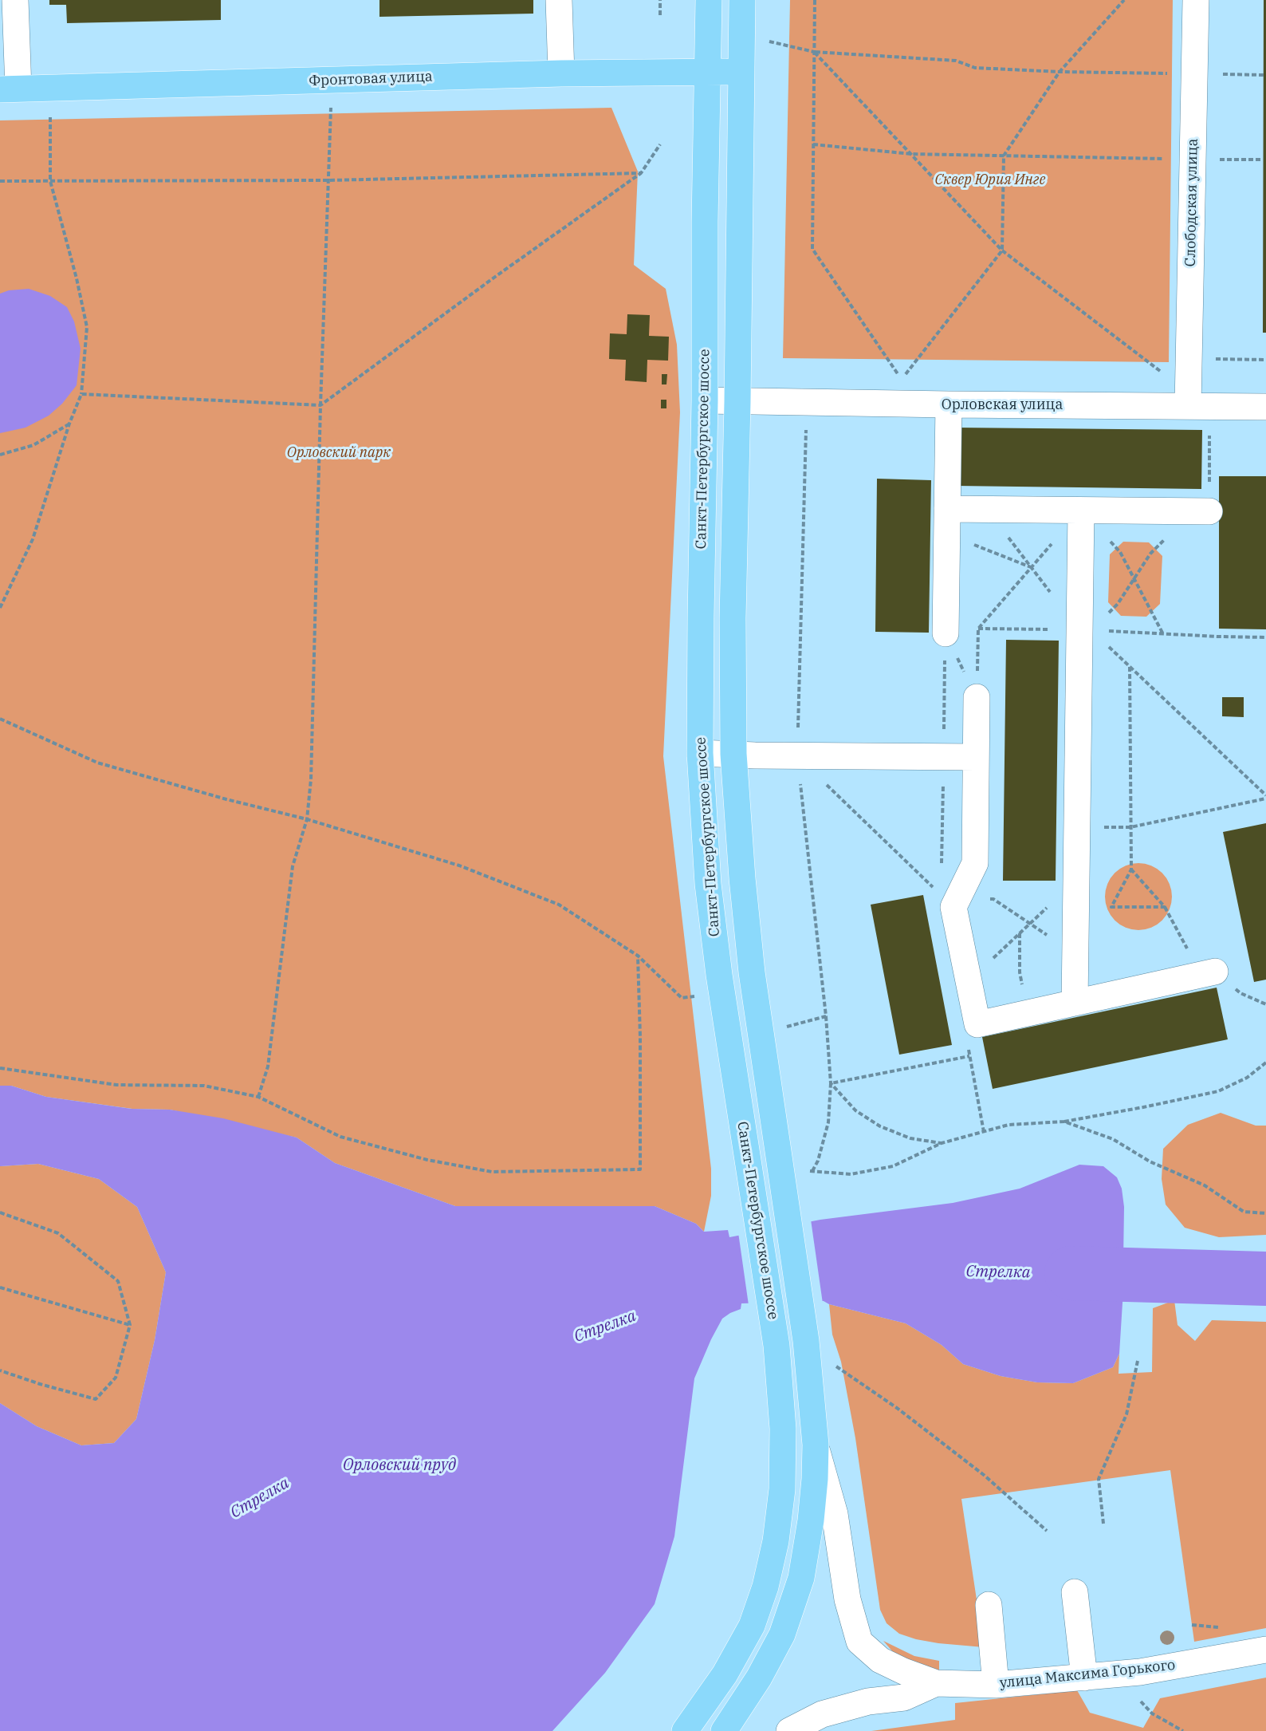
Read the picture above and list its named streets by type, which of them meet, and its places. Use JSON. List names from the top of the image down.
{
  "streets": {
    "main road": ["Фронтовая улица", "Санкт-Петербургское шоссе"],
    "street": ["Слободская улица", "Орловская улица", "улица Максима Горького"]
  },
  "crossings": [
    ["Фронтовая улица", "Санкт-Петербургское шоссе"],
    ["Слободская улица", "Орловская улица"],
    ["Орловская улица", "Санкт-Петербургское шоссе"]
  ],
  "water": ["Стрелка", "Орловский пруд"],
  "parks": ["Сквер Юрия Инге", "Орловский парк"]
}
